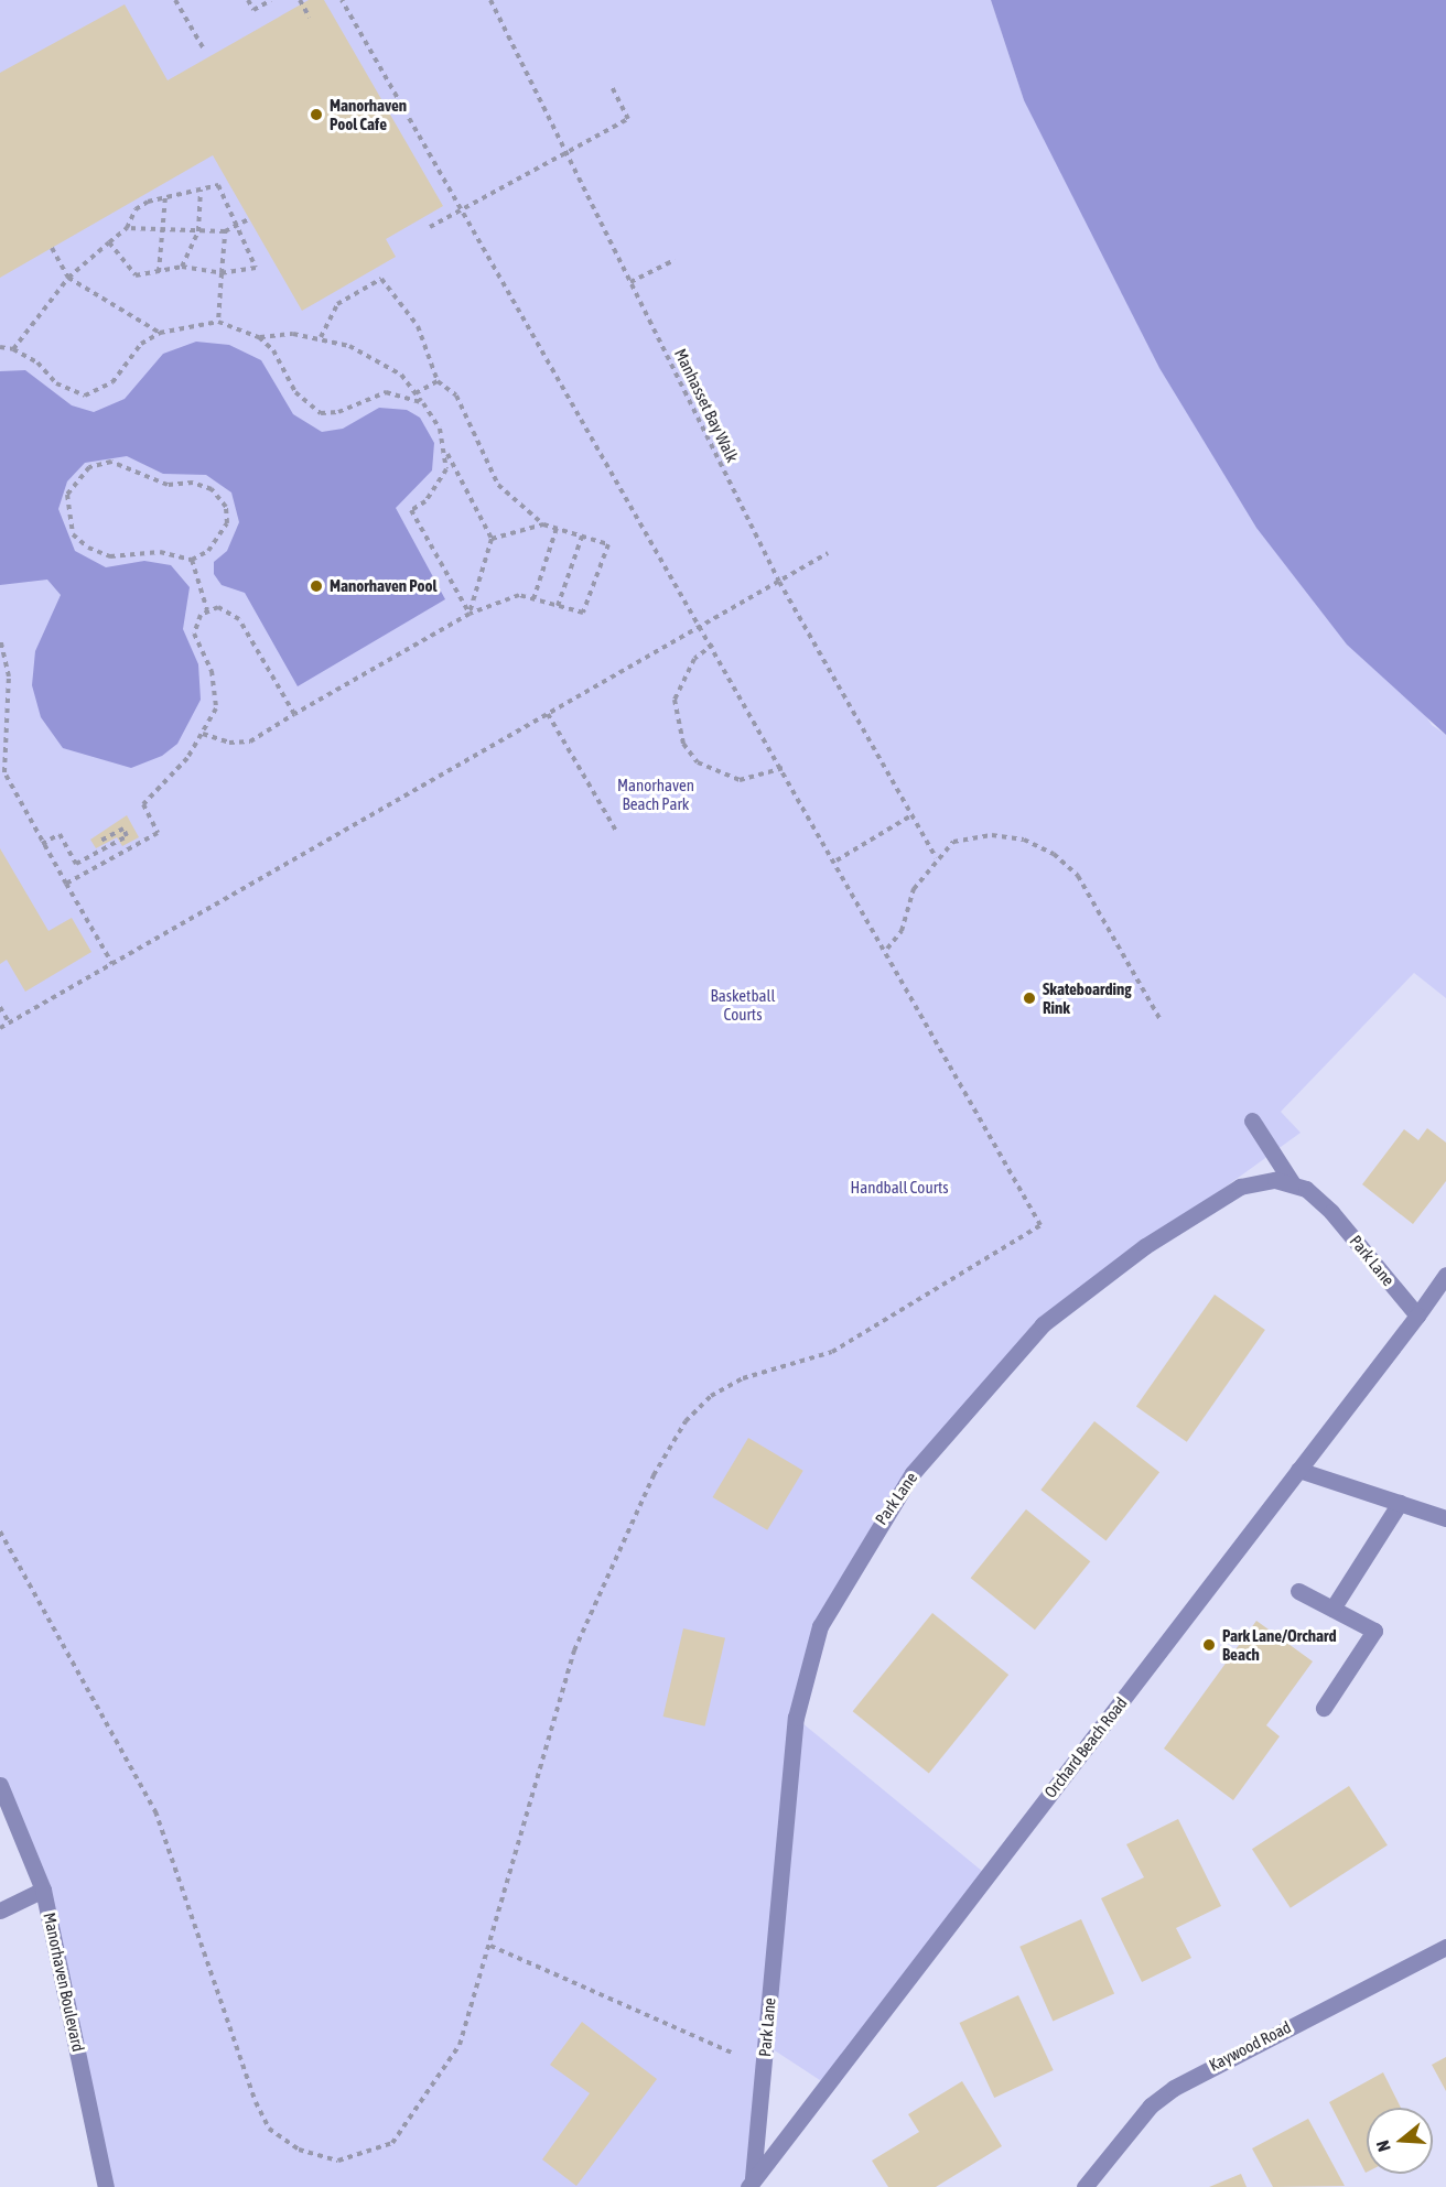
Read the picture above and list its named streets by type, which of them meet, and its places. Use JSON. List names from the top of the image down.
{
  "streets": {
    "street": [
      "Park Lane",
      "Orchard Beach Road",
      "Manorhaven Boulevard",
      "Kaywood Road"
    ],
    "path": ["Manhasset Bay Walk"]
  },
  "crossings": [
    ["Park Lane", "Orchard Beach Road"]
  ],
  "parks": ["Manorhaven Beach Park", "Basketball Courts", "Handball Courts"],
  "places": [
    "Manorhaven Pool Cafe",
    "Manorhaven Pool",
    "Skateboarding Rink",
    "Park Lane/Orchard Beach"
  ],
  "north": "left"
}
